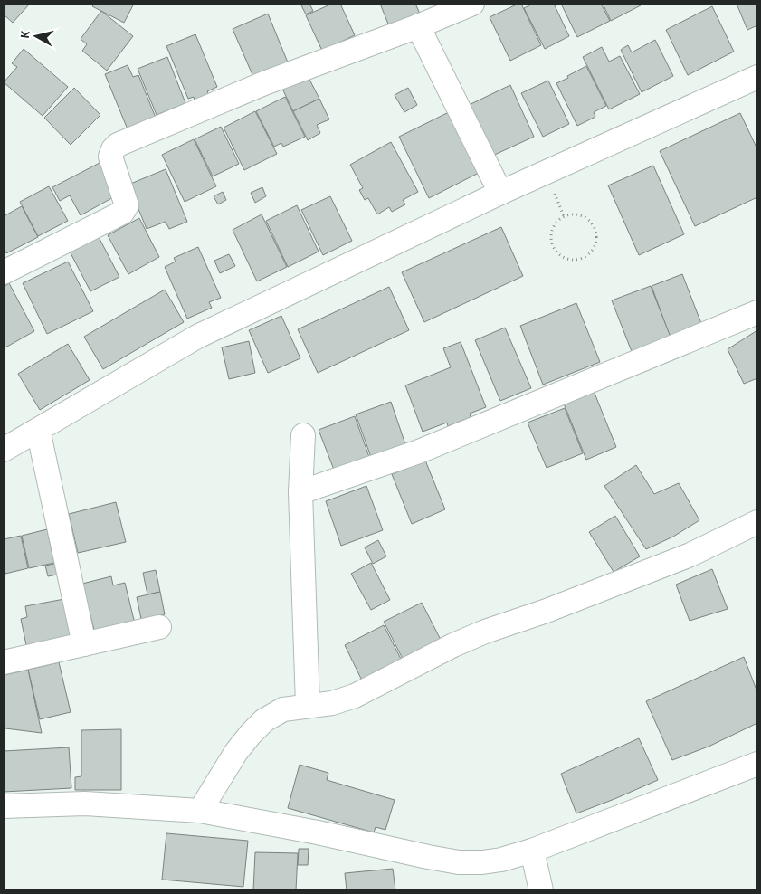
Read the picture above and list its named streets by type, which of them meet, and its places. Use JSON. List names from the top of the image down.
{
  "north": "left"
}
